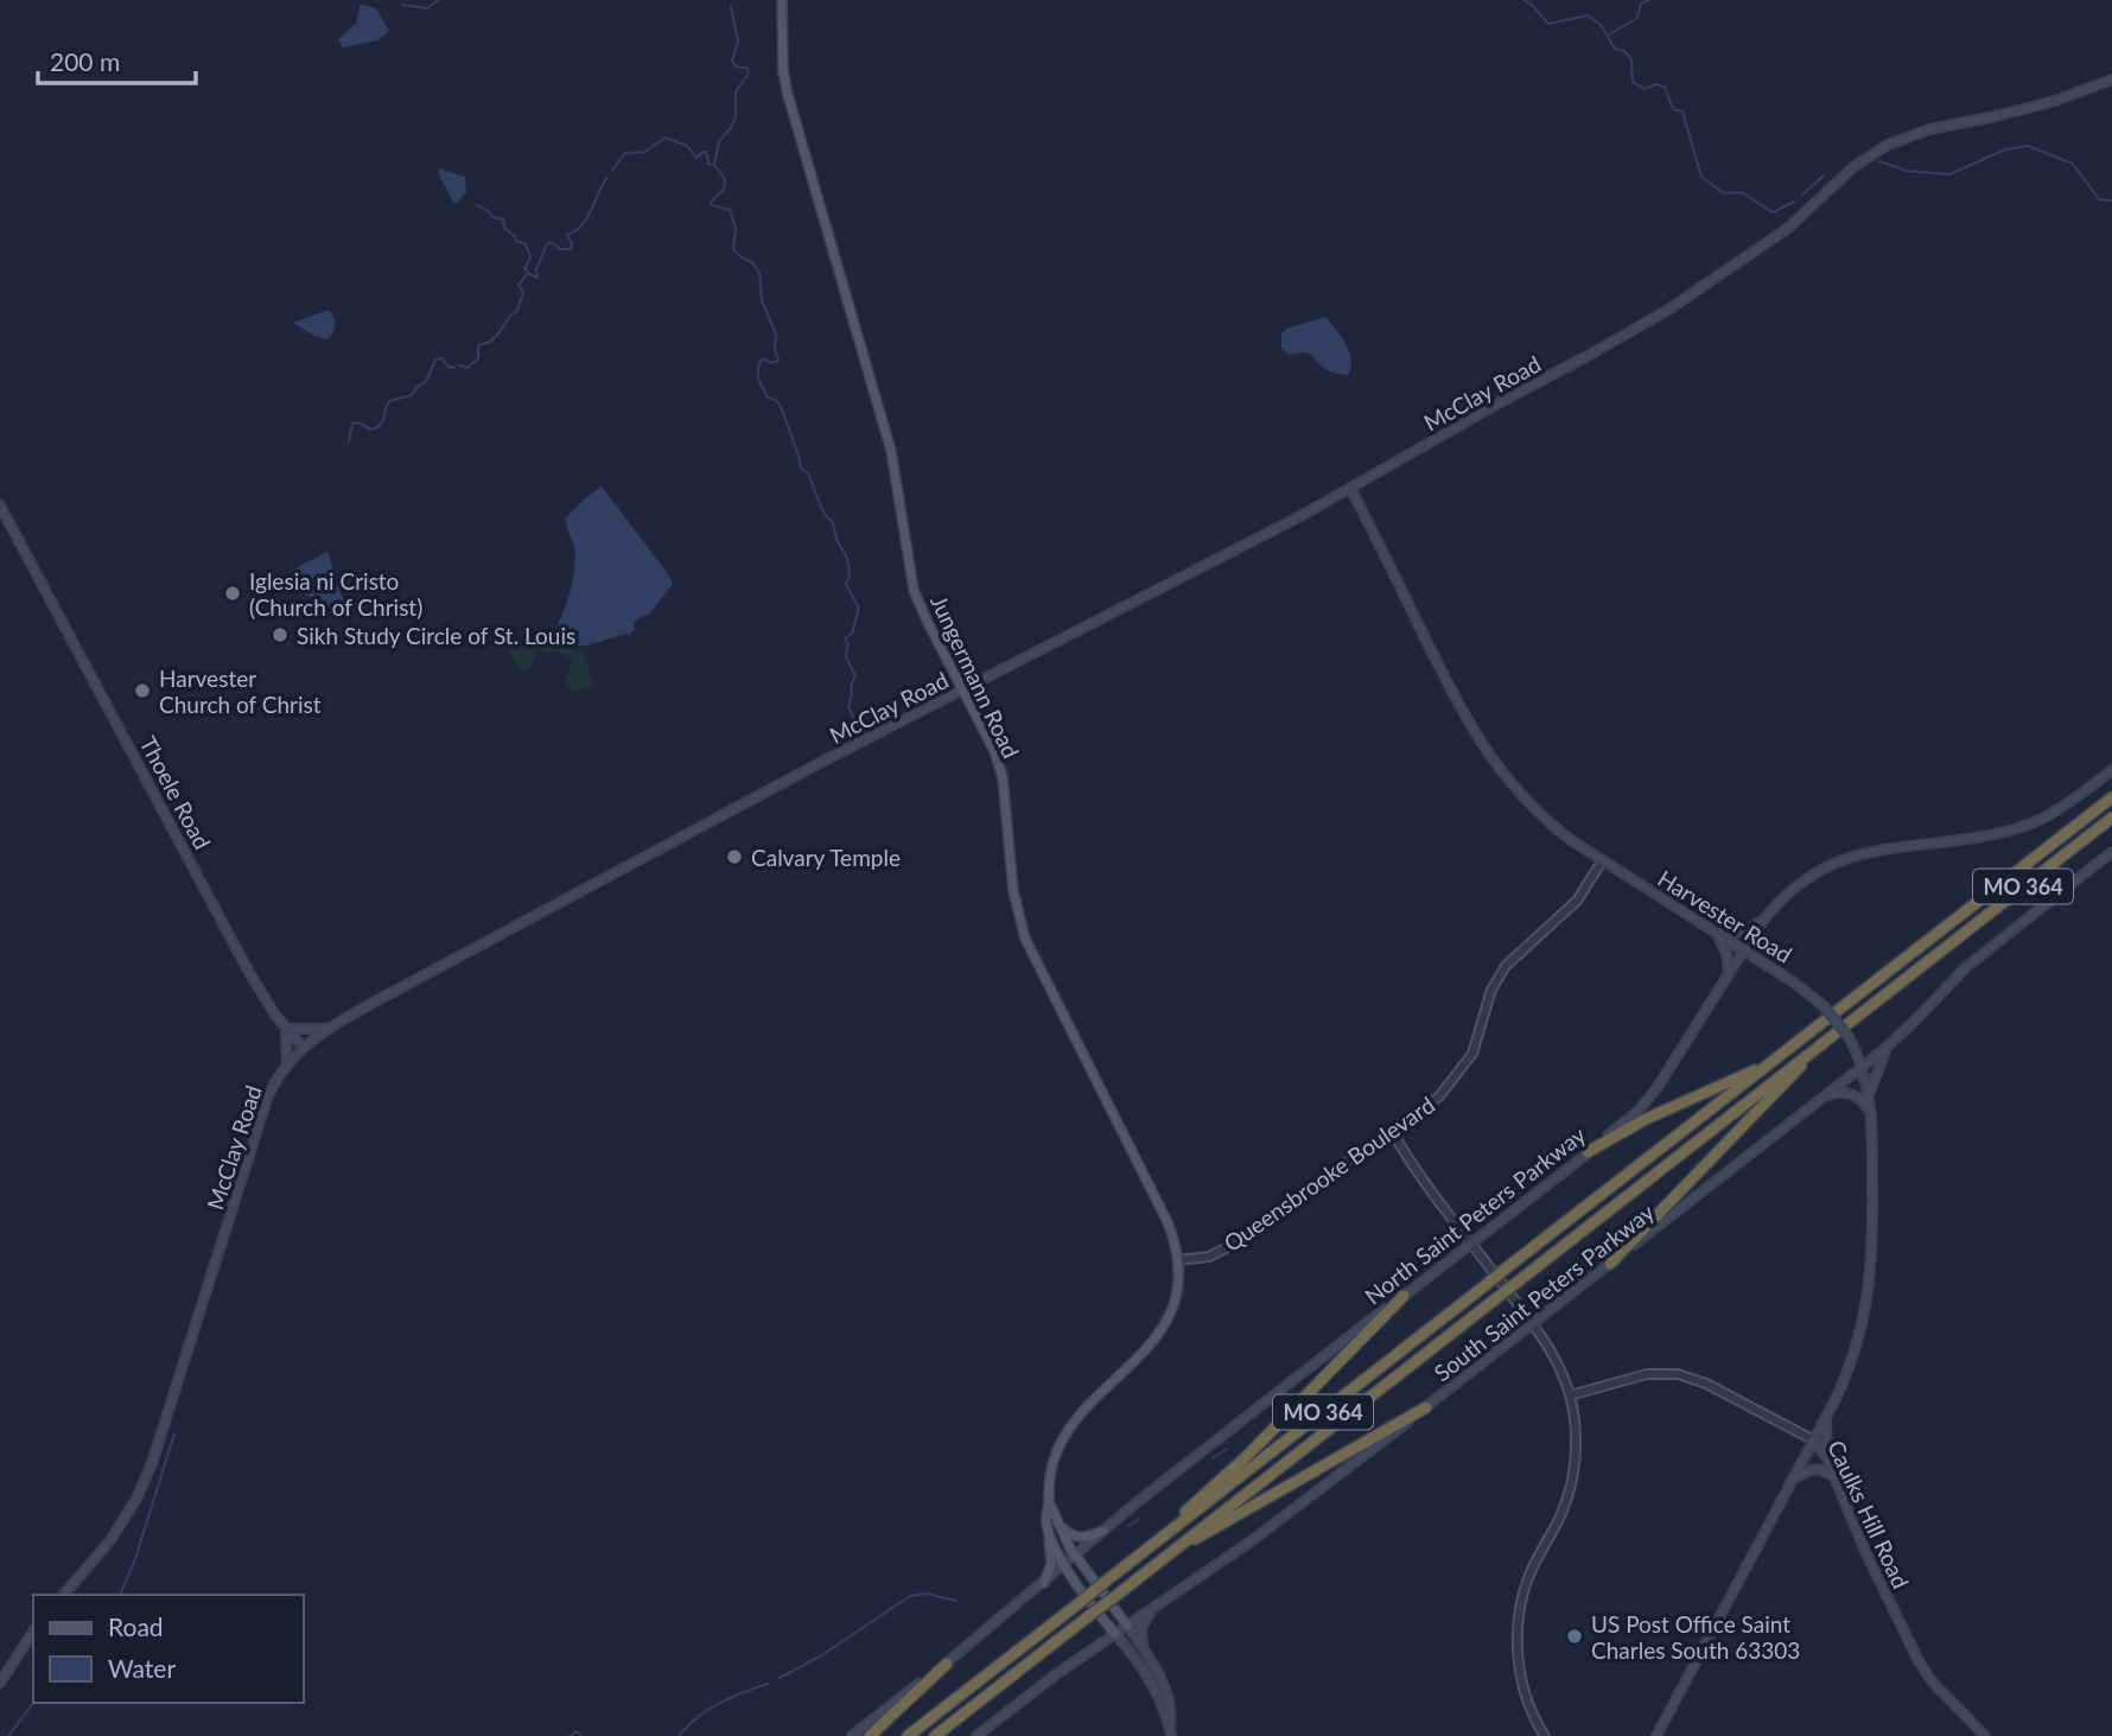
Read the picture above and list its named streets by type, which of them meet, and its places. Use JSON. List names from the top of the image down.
{
  "streets": {
    "highway": ["MO 364"],
    "main road": [
      "McClay Road",
      "Jungermann Road",
      "Thoele Road",
      "Harvester Road",
      "North Saint Peters Parkway",
      "South Saint Peters Parkway",
      "Caulks Hill Road"
    ],
    "street": ["Queensbrooke Boulevard"]
  },
  "crossings": [
    ["McClay Road", "Jungermann Road"],
    ["McClay Road", "Thoele Road"],
    ["McClay Road", "Harvester Road"],
    ["Jungermann Road", "Queensbrooke Boulevard"],
    ["Jungermann Road", "North Saint Peters Parkway"],
    ["Jungermann Road", "South Saint Peters Parkway"],
    ["Harvester Road", "Queensbrooke Boulevard"],
    ["Harvester Road", "North Saint Peters Parkway"],
    ["Harvester Road", "South Saint Peters Parkway"],
    ["Harvester Road", "Caulks Hill Road"]
  ],
  "places": [
    "Iglesia ni Cristo (Church of Christ)",
    "Sikh Study Circle of St. Louis",
    "Harvester Church of Christ",
    "Calvary Temple",
    "US Post Office Saint Charles South 63303"
  ],
  "legend": ["Road", "Water"],
  "scale_bar": "200 m"
}
